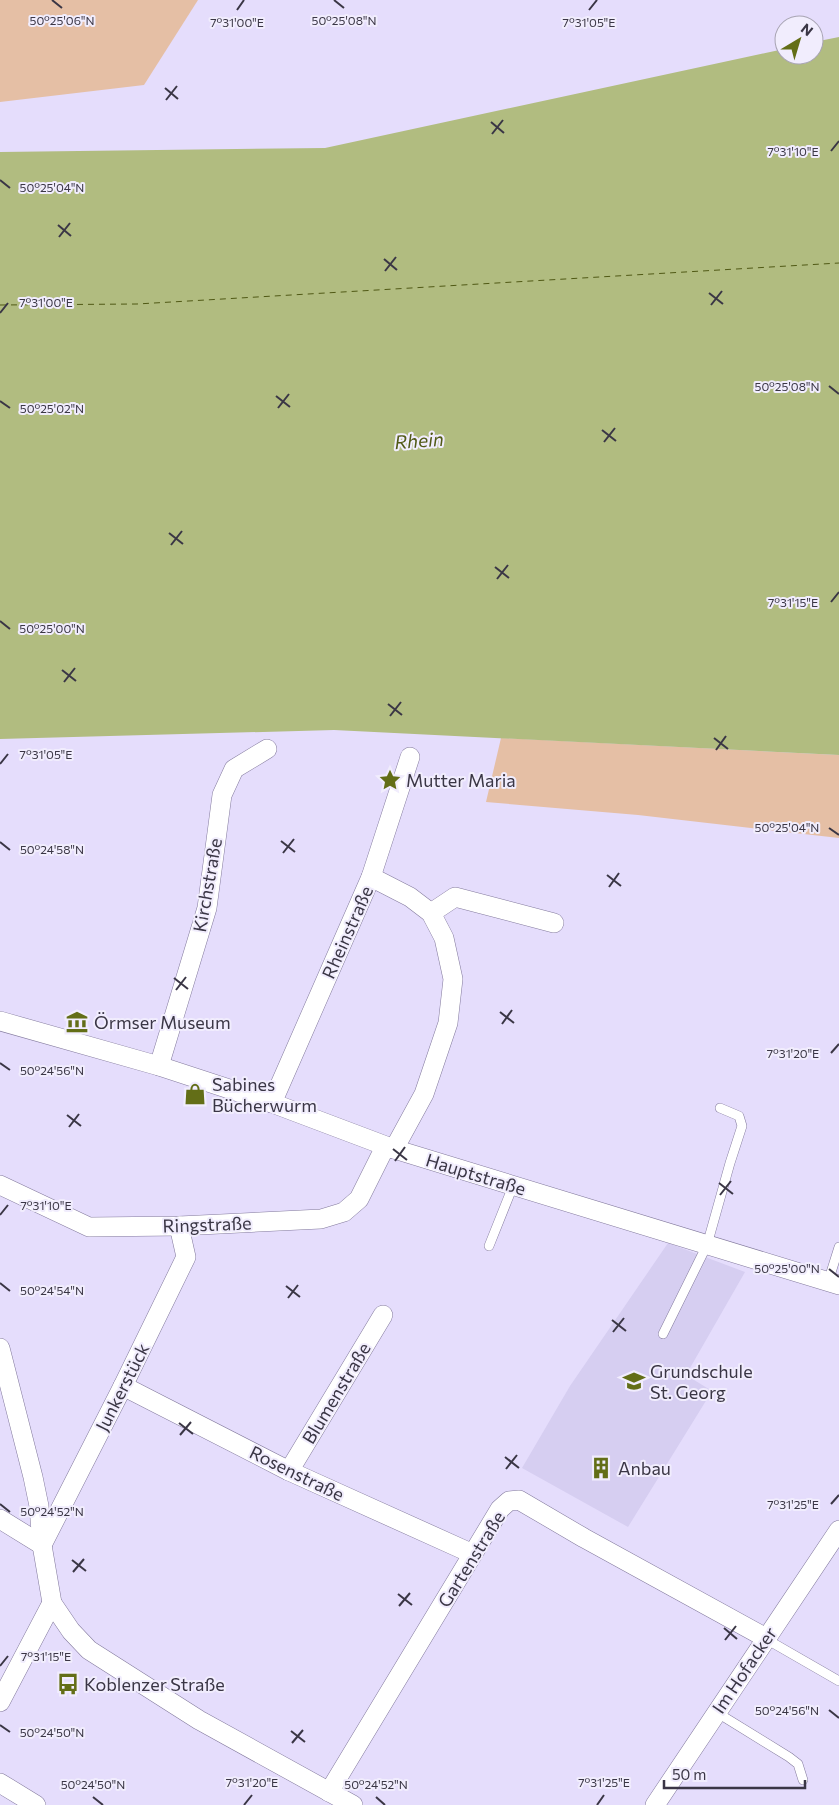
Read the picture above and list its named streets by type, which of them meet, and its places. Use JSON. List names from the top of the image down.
{
  "streets": {
    "street": [
      "Kirchstraße",
      "Rheinstraße",
      "Hauptstraße",
      "Ringstraße",
      "Junkerstück",
      "Blumenstraße",
      "Rosenstraße",
      "Gartenstraße",
      "Im Hofacker"
    ]
  },
  "crossings": [
    ["Kirchstraße", "Hauptstraße"],
    ["Rheinstraße", "Hauptstraße"],
    ["Hauptstraße", "Ringstraße"],
    ["Ringstraße", "Junkerstück"],
    ["Junkerstück", "Rosenstraße"],
    ["Blumenstraße", "Rosenstraße"],
    ["Rosenstraße", "Gartenstraße"],
    ["Gartenstraße", "Im Hofacker"]
  ],
  "water": ["Rhein"],
  "places": {
    "place": ["Mutter Maria"],
    "museum": ["Örmser Museum"],
    "shop": ["Sabines Bücherwurm"],
    "school or university": ["Grundschule St. Georg"],
    "building": ["Anbau"],
    "bus stop": ["Koblenzer Straße"]
  },
  "scale_bar": "50 m",
  "north": "top right",
  "coordinates": [
    "50°25'06\"N",
    "50°25'08\"N",
    "7°31'05\"E",
    "7°31'00\"E",
    "7°31'10\"E",
    "50°25'04\"N",
    "50°25'02\"N",
    "7°31'15\"E",
    "50°25'00\"N",
    "50°24'58\"N",
    "7°31'20\"E",
    "50°24'56\"N",
    "50°24'54\"N",
    "7°31'25\"E",
    "50°24'52\"N",
    "50°24'50\"N"
  ]
}
